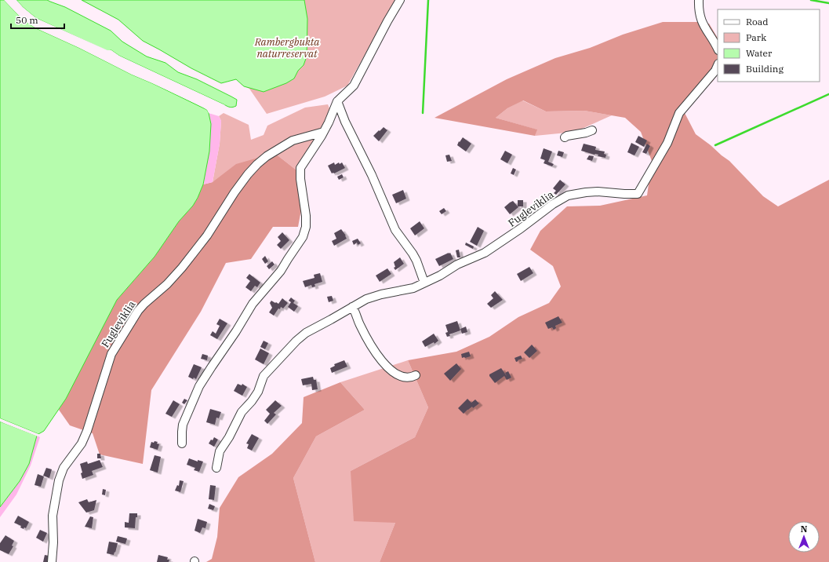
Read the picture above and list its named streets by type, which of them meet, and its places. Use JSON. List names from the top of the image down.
{
  "streets": {
    "street": ["Fugleviklia"]
  },
  "parks": ["Rambergbukta naturreservat"],
  "legend": [
    "Road",
    "Park",
    "Water",
    "Building"
  ],
  "scale_bar": "50 m",
  "north": "top"
}
